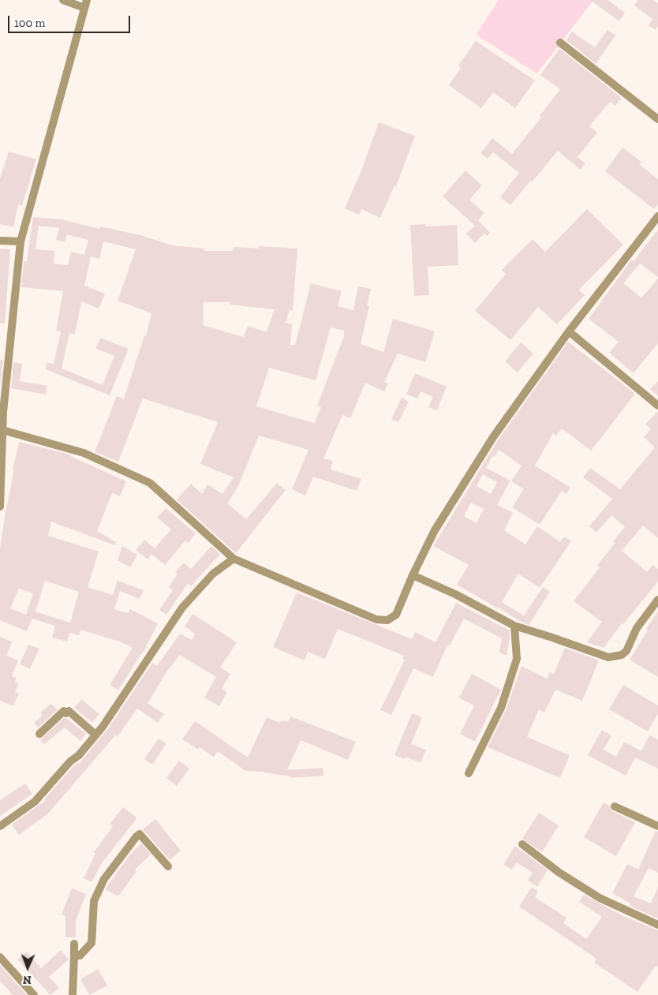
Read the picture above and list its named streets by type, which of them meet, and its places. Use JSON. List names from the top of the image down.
{
  "scale_bar": "100 m",
  "north": "bottom"
}
